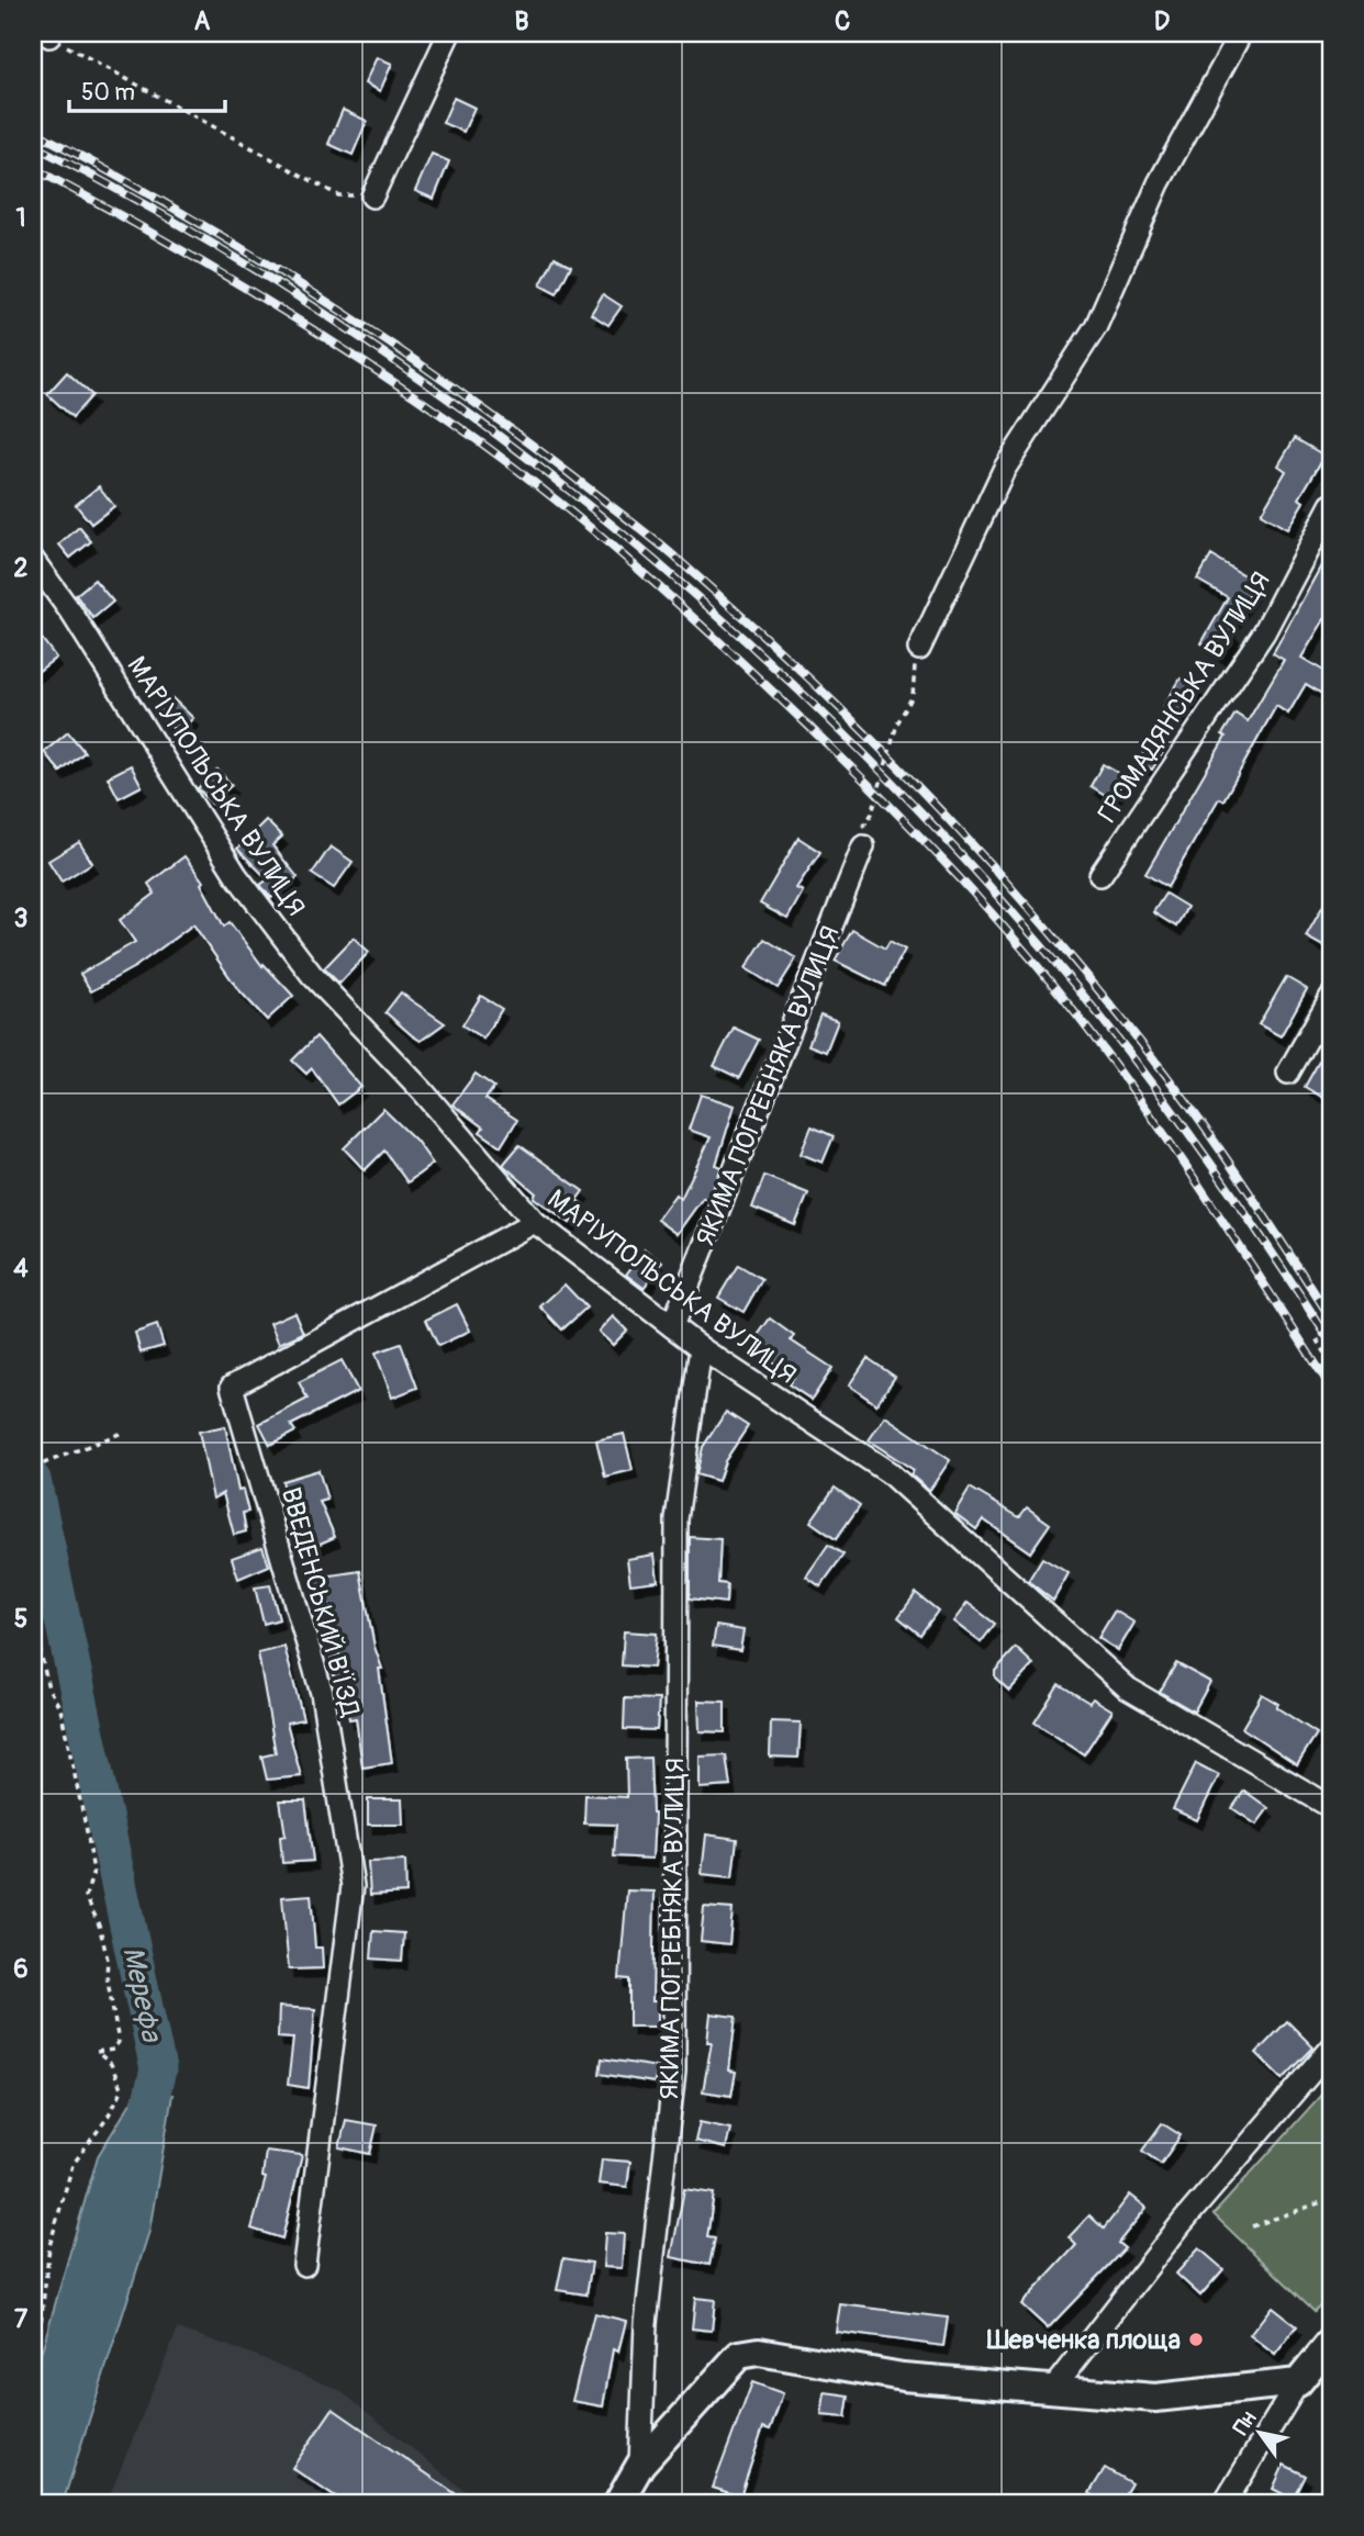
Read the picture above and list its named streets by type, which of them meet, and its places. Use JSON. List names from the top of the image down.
{
  "streets": {
    "street": [
      "ГРОМАДЯНСЬКА ВУЛИЦЯ",
      "МАРІУПОЛЬСЬКА ВУЛИЦЯ",
      "ЯКИМА ПОГРЕБНЯКА ВУЛИЦЯ",
      "ВВЕДЕНСЬКИЙ В'ЇЗД"
    ]
  },
  "crossings": [
    ["МАРІУПОЛЬСЬКА ВУЛИЦЯ", "ЯКИМА ПОГРЕБНЯКА ВУЛИЦЯ"],
    ["МАРІУПОЛЬСЬКА ВУЛИЦЯ", "ВВЕДЕНСЬКИЙ В'ЇЗД"]
  ],
  "water": ["Мерефа"],
  "places": ["Шевченка площа"],
  "scale_bar": "50 m",
  "north": "top left",
  "grid": {
    "columns": [
      "A",
      "B",
      "C",
      "D"
    ],
    "rows": [
      "1",
      "2",
      "3",
      "4",
      "5",
      "6",
      "7"
    ]
  }
}
